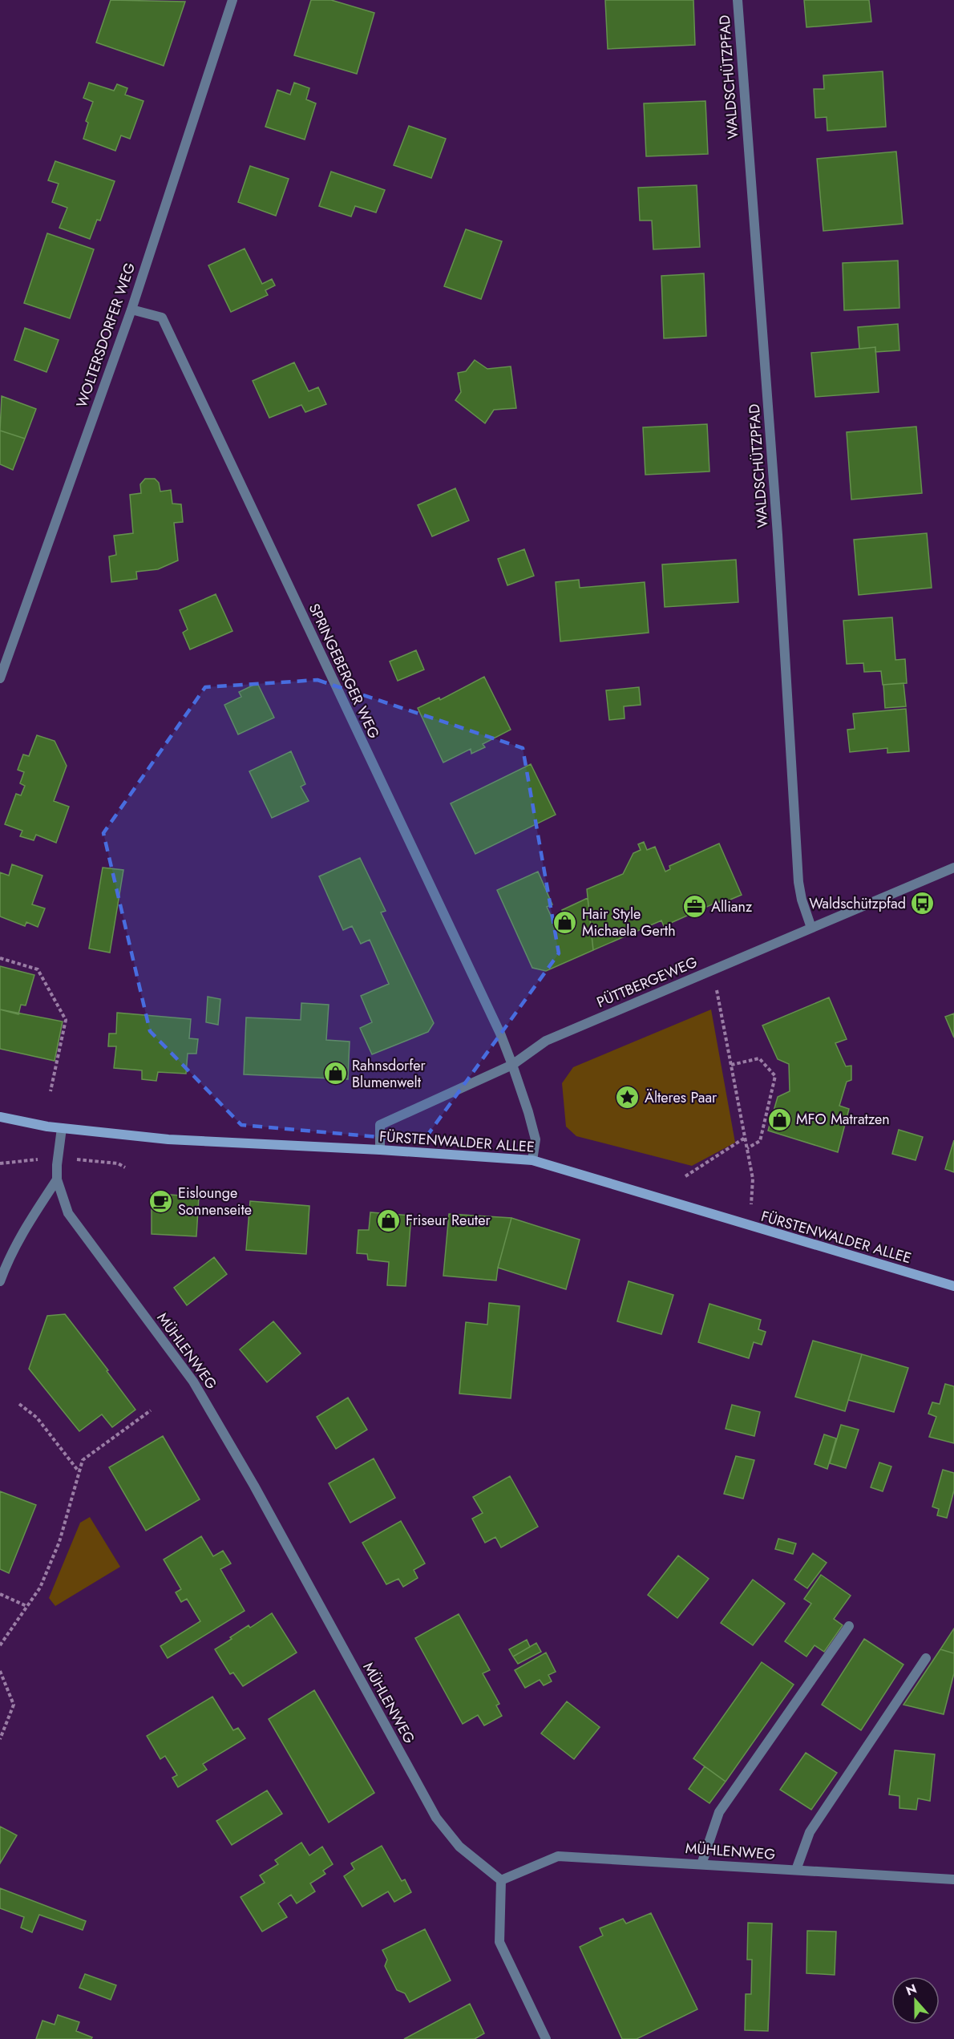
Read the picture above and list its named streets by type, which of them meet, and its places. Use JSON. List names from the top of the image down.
{
  "streets": {
    "main road": ["FÜRSTENWALDER ALLEE"],
    "street": [
      "WALDSCHÜTZPFAD",
      "WOLTERSDORFER WEG",
      "SPRINGEBERGER WEG",
      "PÜTTBERGEWEG",
      "MÜHLENWEG"
    ]
  },
  "crossings": [
    ["WALDSCHÜTZPFAD", "PÜTTBERGEWEG"],
    ["WOLTERSDORFER WEG", "SPRINGEBERGER WEG"],
    ["SPRINGEBERGER WEG", "PÜTTBERGEWEG"],
    ["PÜTTBERGEWEG", "FÜRSTENWALDER ALLEE"],
    ["FÜRSTENWALDER ALLEE", "MÜHLENWEG"]
  ],
  "places": {
    "bus stop": ["Waldschützpfad"],
    "office": ["Allianz"],
    "shop": [
      "Hair Style Michaela Gerth",
      "Rahnsdorfer Blumenwelt",
      "MFO Matratzen",
      "Friseur Reuter"
    ],
    "place": ["Älteres Paar"],
    "cafe": ["Eislounge Sonnenseite"]
  },
  "north": "top"
}
